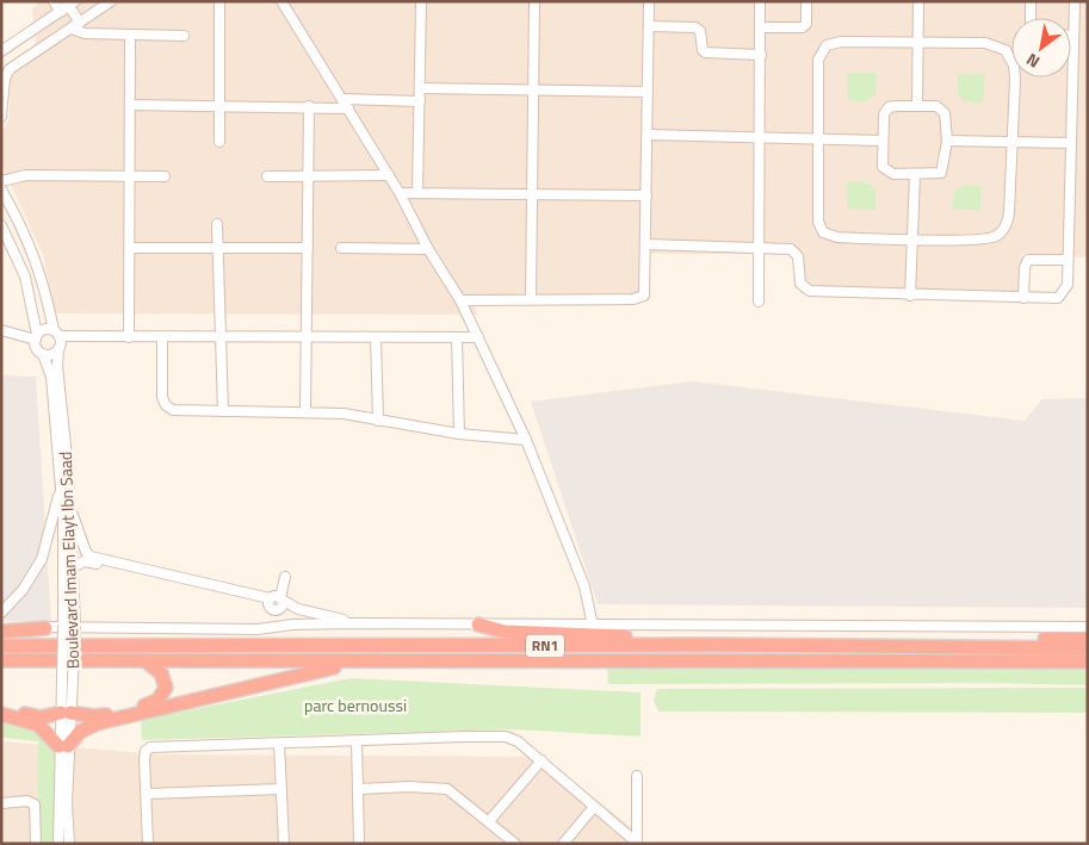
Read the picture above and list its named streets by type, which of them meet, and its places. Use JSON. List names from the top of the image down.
{
  "streets": {
    "highway": ["RN1"],
    "street": ["Boulevard Imam Elayt Ibn Saad"]
  },
  "parks": ["parc bernoussi"],
  "north": "bottom left"
}
